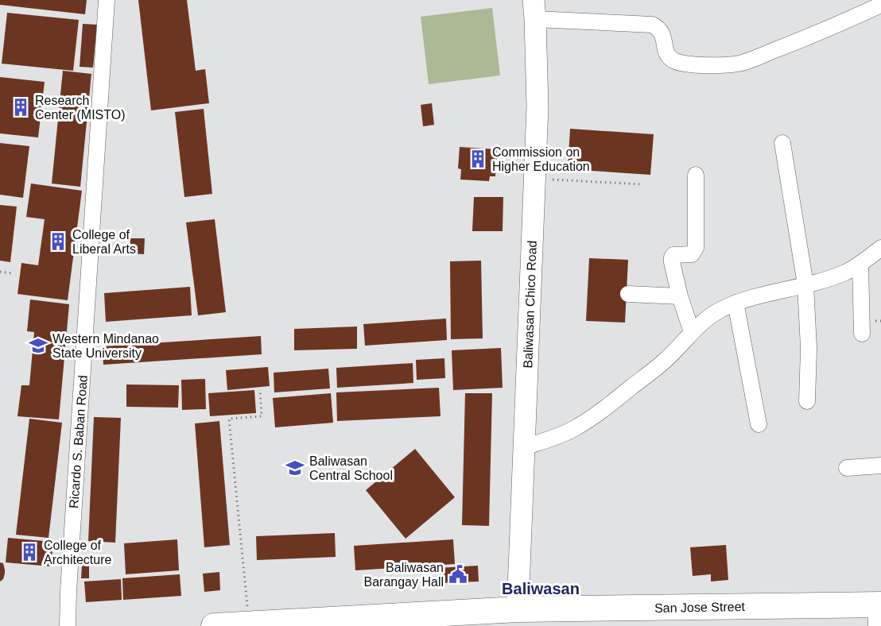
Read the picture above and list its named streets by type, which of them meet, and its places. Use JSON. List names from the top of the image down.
{
  "streets": {
    "main road": ["Baliwasan Chico Road", "San Jose Street"],
    "street": ["Ricardo S. Baban Road"]
  },
  "crossings": [
    ["Baliwasan Chico Road", "San Jose Street"]
  ],
  "districts": ["Baliwasan"],
  "places": {
    "building": [
      "Research Center (MISTO)",
      "Commission on Higher Education",
      "College of Liberal Arts",
      "College of Architecture"
    ],
    "school or university": ["Western Mindanao State University", "Baliwasan Central School"],
    "public building": ["Baliwasan Barangay Hall"]
  }
}
